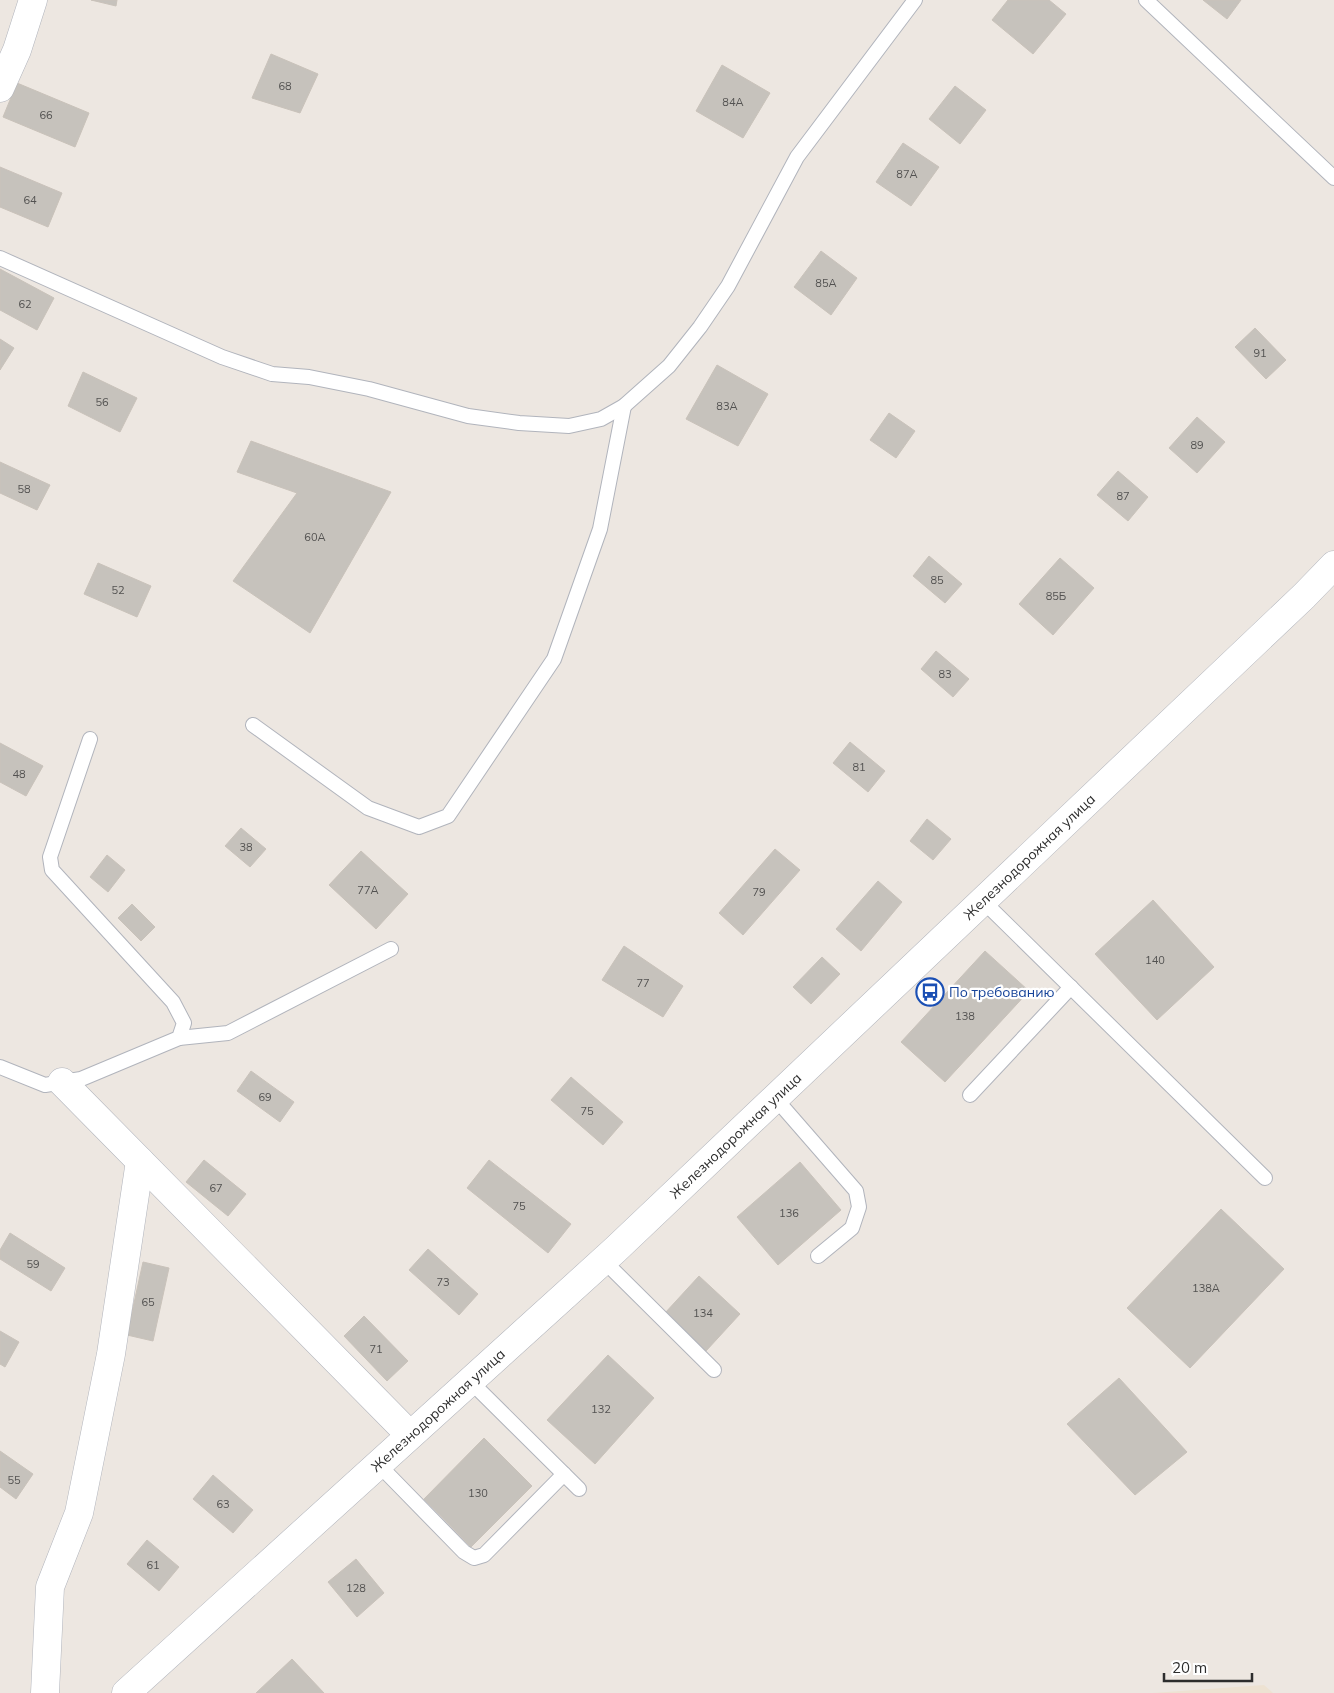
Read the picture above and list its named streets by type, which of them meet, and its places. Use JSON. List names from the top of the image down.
{
  "streets": {
    "street": ["Железнодорожная улица"]
  },
  "places": {
    "bus stop": ["По требованию"]
  },
  "house_numbers": [
    "68",
    "84А",
    "66",
    "87А",
    "64",
    "85А",
    "62",
    "91",
    "56",
    "83А",
    "89",
    "58",
    "87",
    "60А",
    "85",
    "52",
    "85Б",
    "83",
    "81",
    "48",
    "38",
    "77А",
    "79",
    "140",
    "77",
    "138",
    "69",
    "75",
    "67",
    "75",
    "136",
    "59",
    "73",
    "138А",
    "65",
    "134",
    "71",
    "132",
    "55",
    "130",
    "63",
    "61",
    "128"
  ],
  "scale_bar": "20 m"
}
